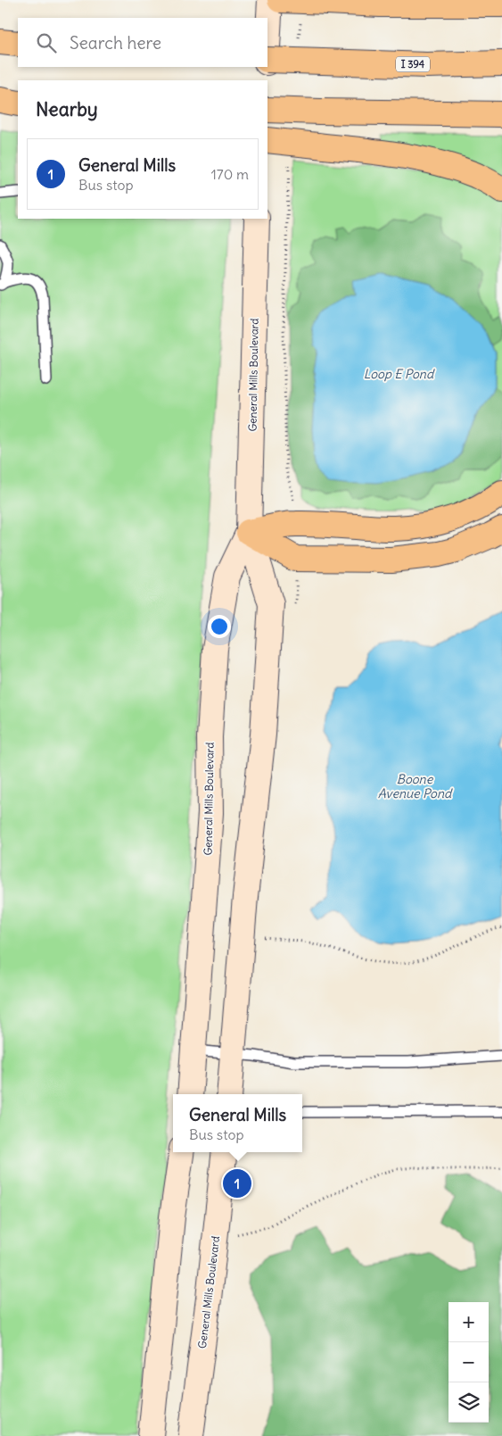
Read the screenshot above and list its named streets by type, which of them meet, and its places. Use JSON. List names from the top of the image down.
{
  "streets": {
    "highway": ["I 394"],
    "street": ["General Mills Boulevard"]
  },
  "water": ["Loop E Pond", "Boone Avenue Pond"],
  "page": {
    "search": "Search here",
    "heading": "Nearby",
    "list": [
      {
        "mark": "1",
        "name": "General Mills",
        "note": "Bus stop",
        "value": "170 m"
      }
    ],
    "popup": ["General Mills", "Bus stop"],
    "pins": "1",
    "map_buttons": ["+", "−"]
  }
}
